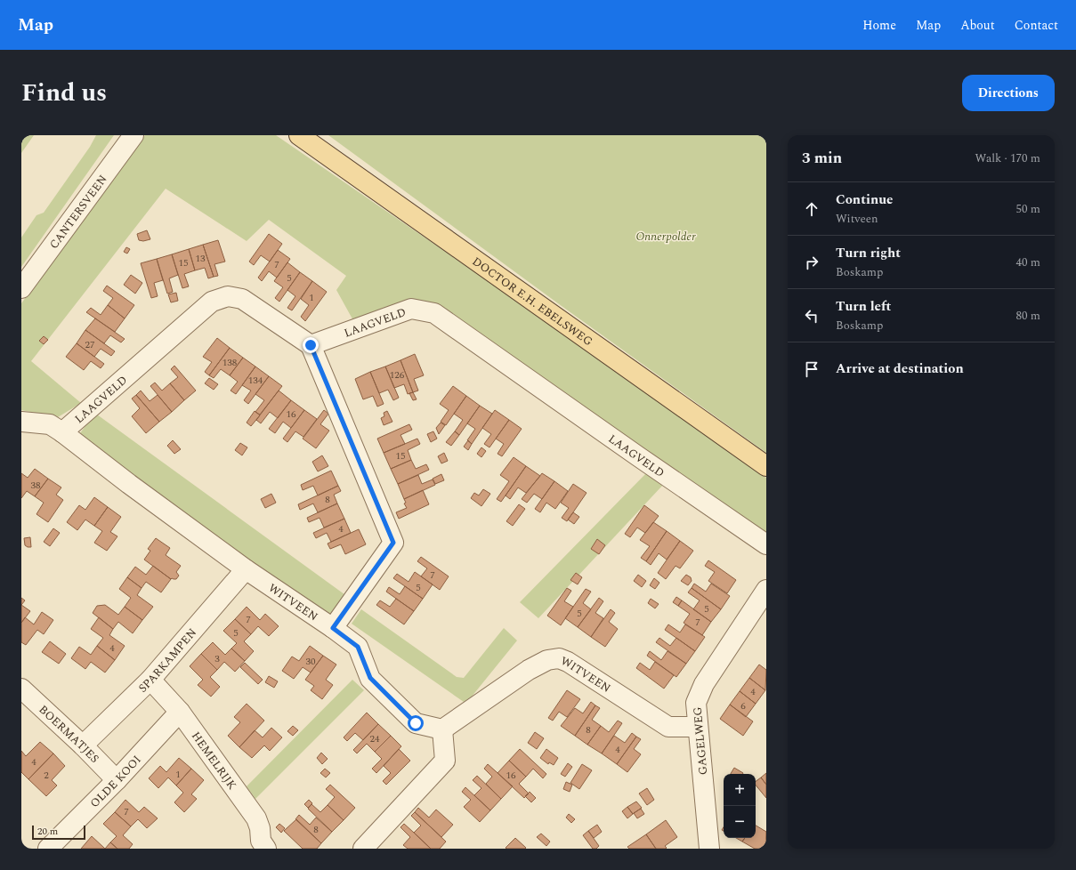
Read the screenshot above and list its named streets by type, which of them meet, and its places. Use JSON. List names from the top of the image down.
{
  "streets": {
    "main road": ["DOCTOR E.H. EBELSWEG"],
    "street": [
      "CANTERSVEEN",
      "LAAGVELD",
      "WITVEEN",
      "SPARKAMPEN",
      "BOERMATJES",
      "GAGELWEG",
      "HEMELRIJK",
      "OLDE KOOI"
    ]
  },
  "crossings": [
    ["LAAGVELD", "WITVEEN"],
    ["WITVEEN", "SPARKAMPEN"],
    ["WITVEEN", "GAGELWEG"],
    ["SPARKAMPEN", "BOERMATJES"],
    ["SPARKAMPEN", "HEMELRIJK"],
    ["BOERMATJES", "OLDE KOOI"],
    ["HEMELRIJK", "OLDE KOOI"]
  ],
  "parks": ["Onnerpolder"],
  "house_numbers": [
    "13",
    "15",
    "7",
    "5",
    "1",
    "27",
    "138",
    "126",
    "134",
    "16",
    "15",
    "38",
    "8",
    "4",
    "7",
    "5",
    "5",
    "5",
    "7",
    "7",
    "5",
    "4",
    "3",
    "30",
    "4",
    "6",
    "8",
    "24",
    "4",
    "4",
    "1",
    "2",
    "16",
    "7",
    "8"
  ],
  "scale_bar": "20 m",
  "page": {
    "header": "Map",
    "nav": [
      "Home",
      "Map",
      "About",
      "Contact"
    ],
    "title": "Find us",
    "buttons": "Directions",
    "heading": ["3 min", "Walk · 170 m"],
    "list": [
      ["Continue", "Witveen", "50 m"],
      ["Turn right", "Boskamp", "40 m"],
      ["Turn left", "Boskamp", "80 m"],
      "Arrive at destination"
    ],
    "map_buttons": ["+", "−"],
    "scale": "20 m"
  }
}
